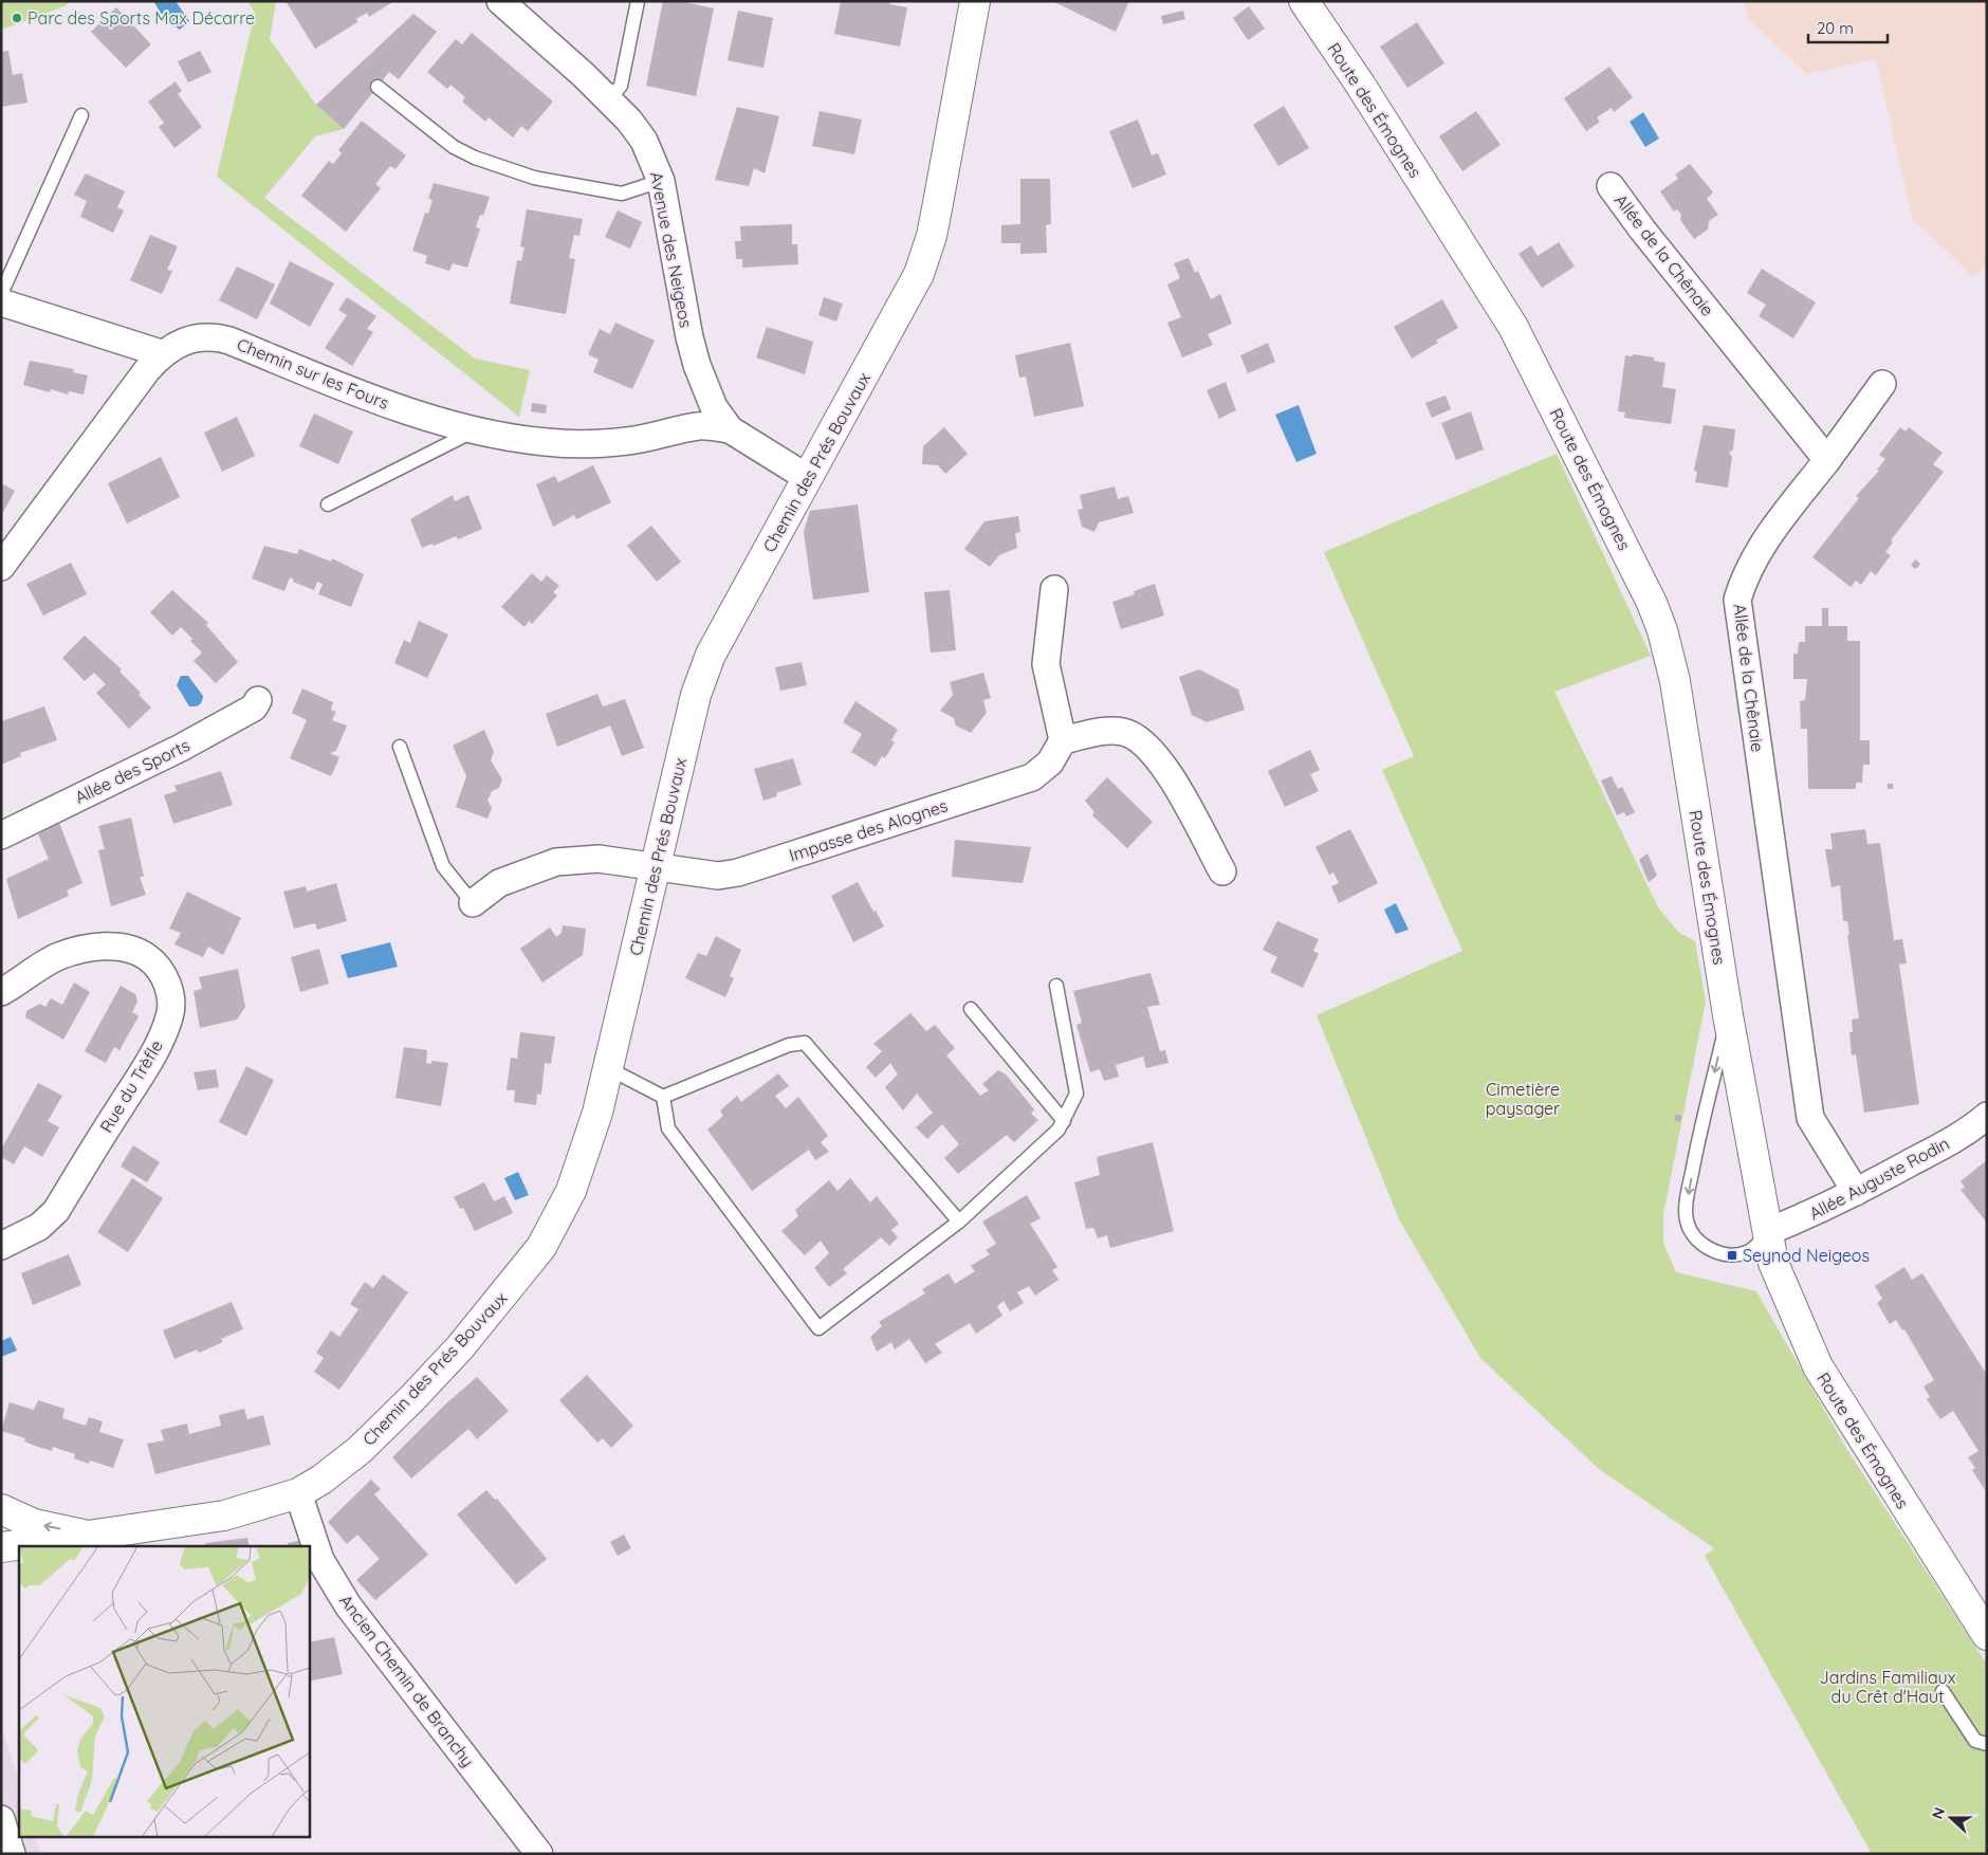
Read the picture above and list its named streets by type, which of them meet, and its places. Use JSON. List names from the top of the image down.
{
  "streets": {
    "street": [
      "Route des Émognes",
      "Avenue des Neigeos",
      "Allée de la Chênaie",
      "Chemin sur les Fours",
      "Chemin des Prés Bouvaux",
      "Allée des Sports",
      "Impasse des Alognes",
      "Rue du Trèfle",
      "Allée Auguste Rodin",
      "Ancien Chemin de Branchy"
    ]
  },
  "crossings": [
    ["Route des Émognes", "Allée Auguste Rodin"],
    ["Avenue des Neigeos", "Chemin sur les Fours"],
    ["Avenue des Neigeos", "Chemin des Prés Bouvaux"],
    ["Allée de la Chênaie", "Allée Auguste Rodin"],
    ["Chemin des Prés Bouvaux", "Impasse des Alognes"],
    ["Chemin des Prés Bouvaux", "Ancien Chemin de Branchy"]
  ],
  "parks": ["Cimetière paysager", "Jardins Familiaux du Crêt d'Haut"],
  "places": {
    "other": ["Parc des Sports Max Décarre"],
    "transit": ["Seynod Neigeos"]
  },
  "scale_bar": "20 m",
  "north": "left"
}
